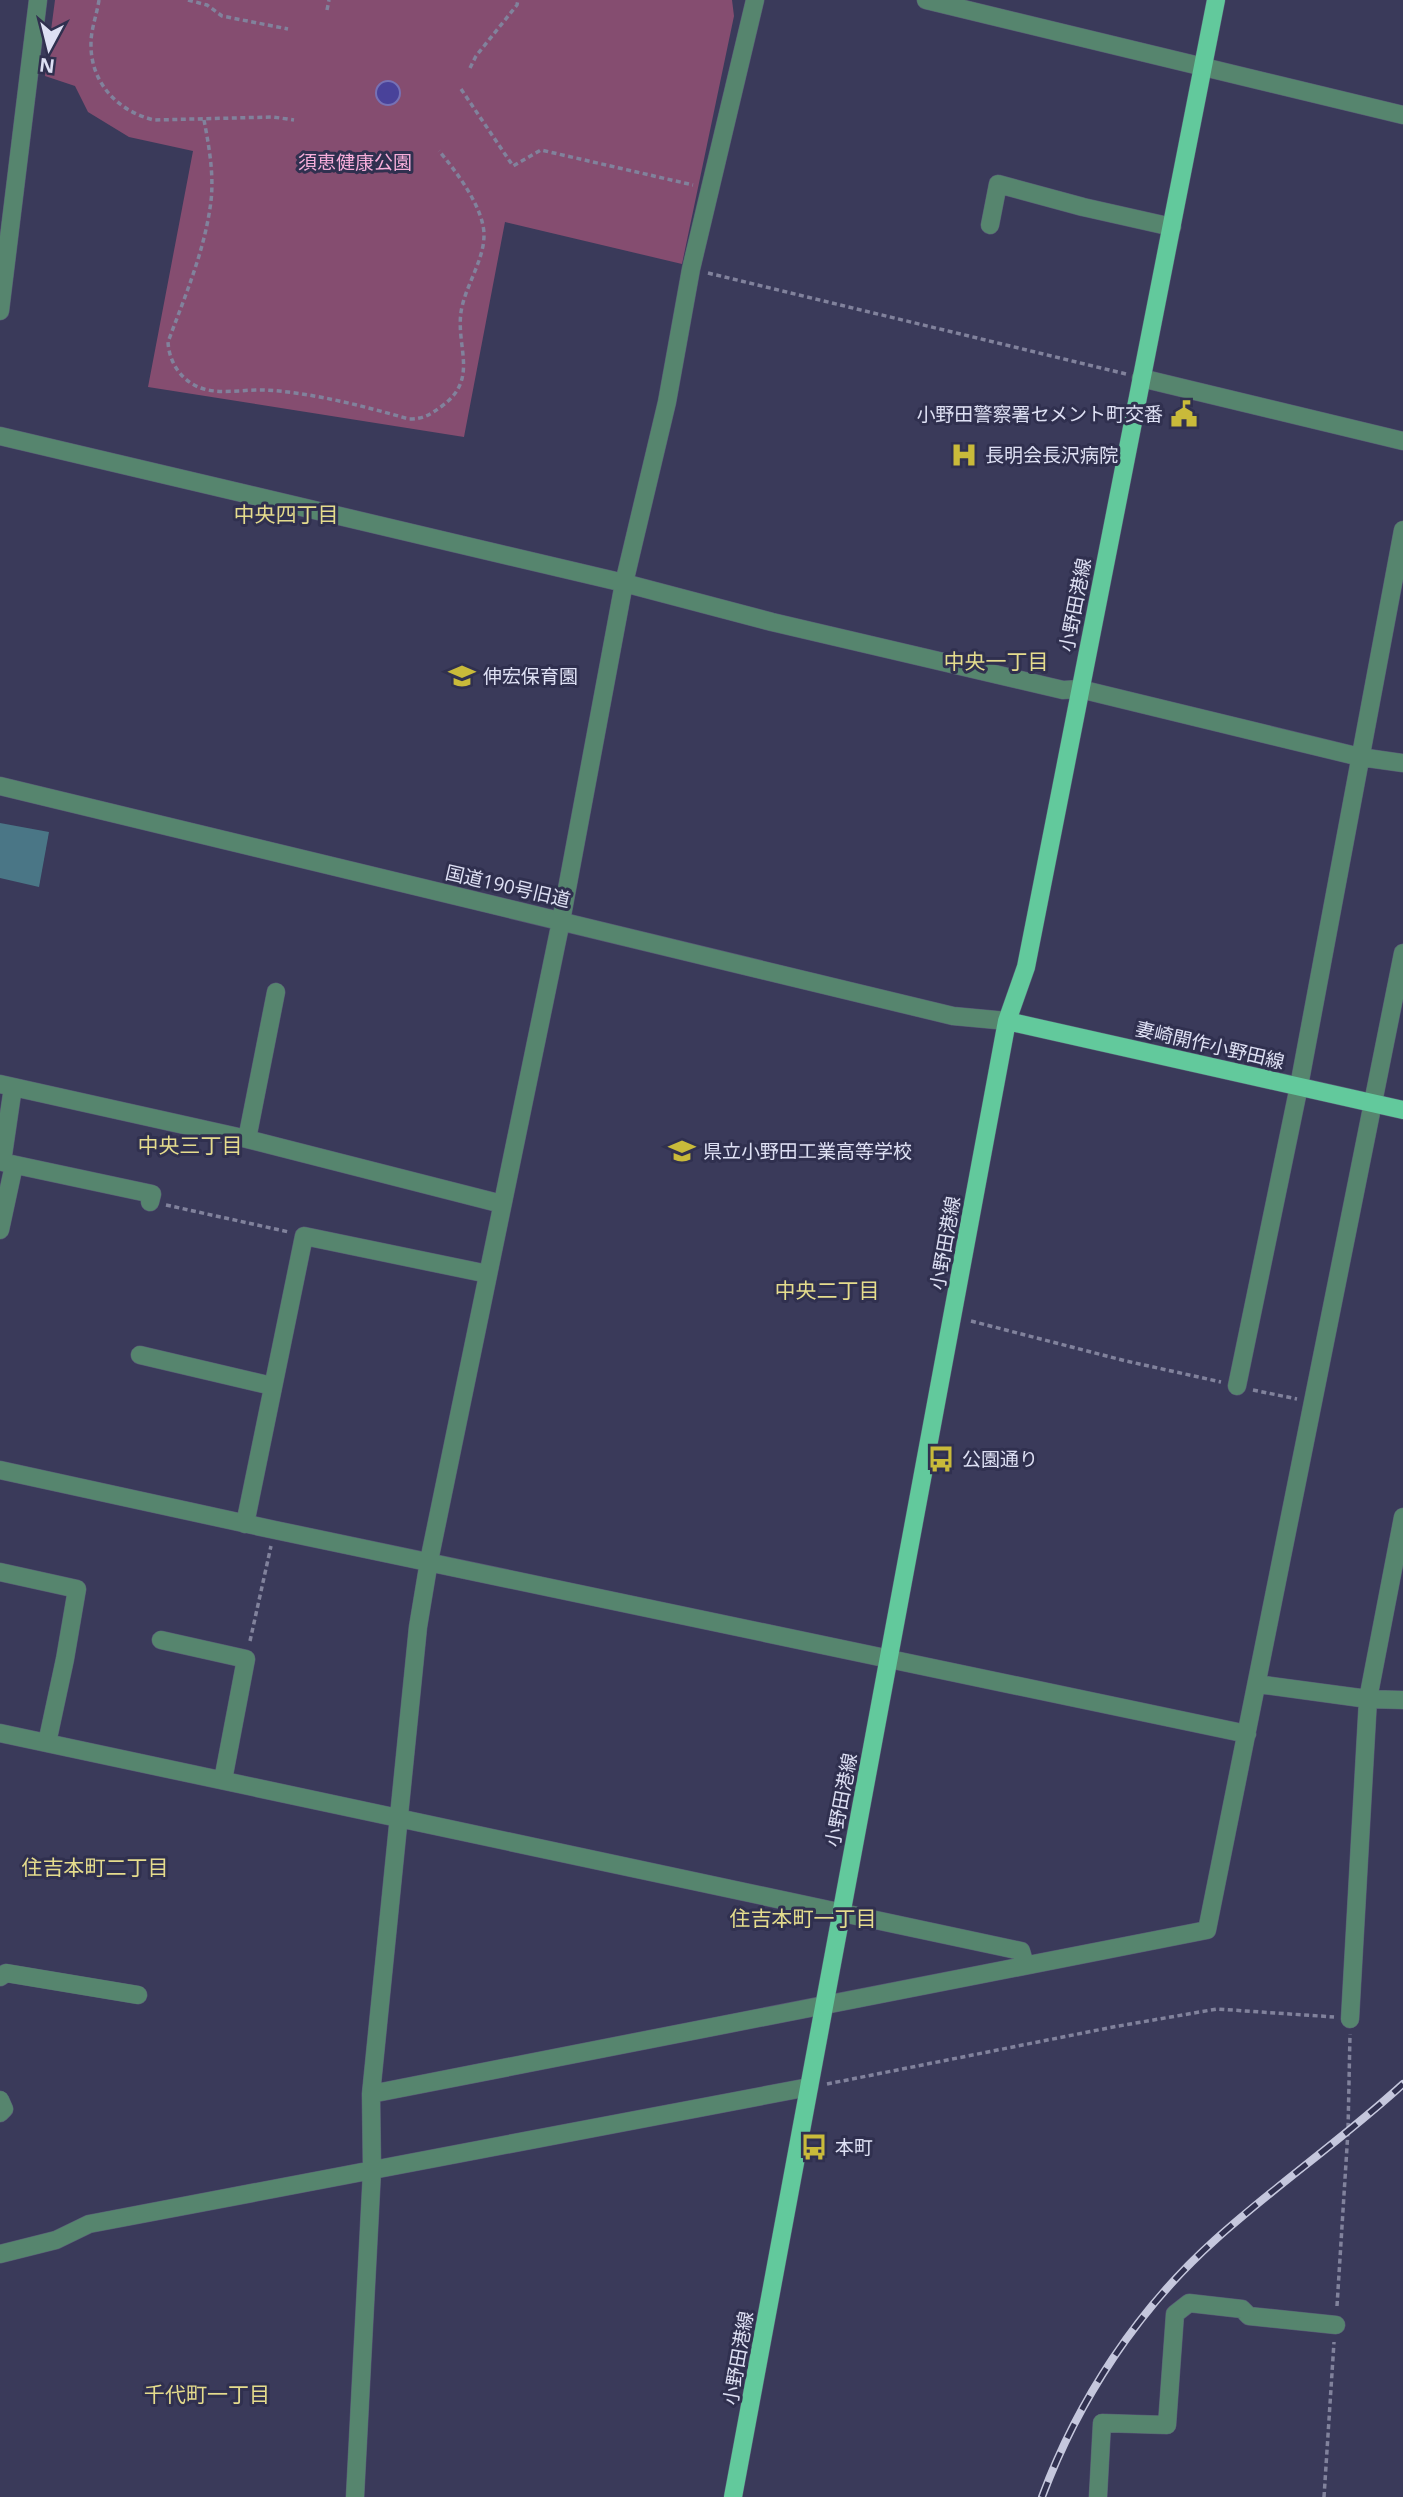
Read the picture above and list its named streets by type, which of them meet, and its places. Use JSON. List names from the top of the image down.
{
  "streets": {
    "main road": ["小野田港線", "妻崎開作小野田線"],
    "street": ["国道190号旧道"]
  },
  "crossings": [
    ["小野田港線", "国道190号旧道"],
    ["小野田港線", "妻崎開作小野田線"],
    ["国道190号旧道", "妻崎開作小野田線"]
  ],
  "districts": [
    "中央四丁目",
    "中央一丁目",
    "中央三丁目",
    "中央二丁目",
    "住吉本町二丁目",
    "住吉本町一丁目",
    "千代町一丁目"
  ],
  "parks": ["須恵健康公園"],
  "places": {
    "public building": ["小野田警察署セメント町交番"],
    "hospital": ["長明会長沢病院"],
    "school or university": ["伸宏保育園", "県立小野田工業高等学校"],
    "bus stop": ["公園通り", "本町"]
  },
  "north": "bottom"
}
